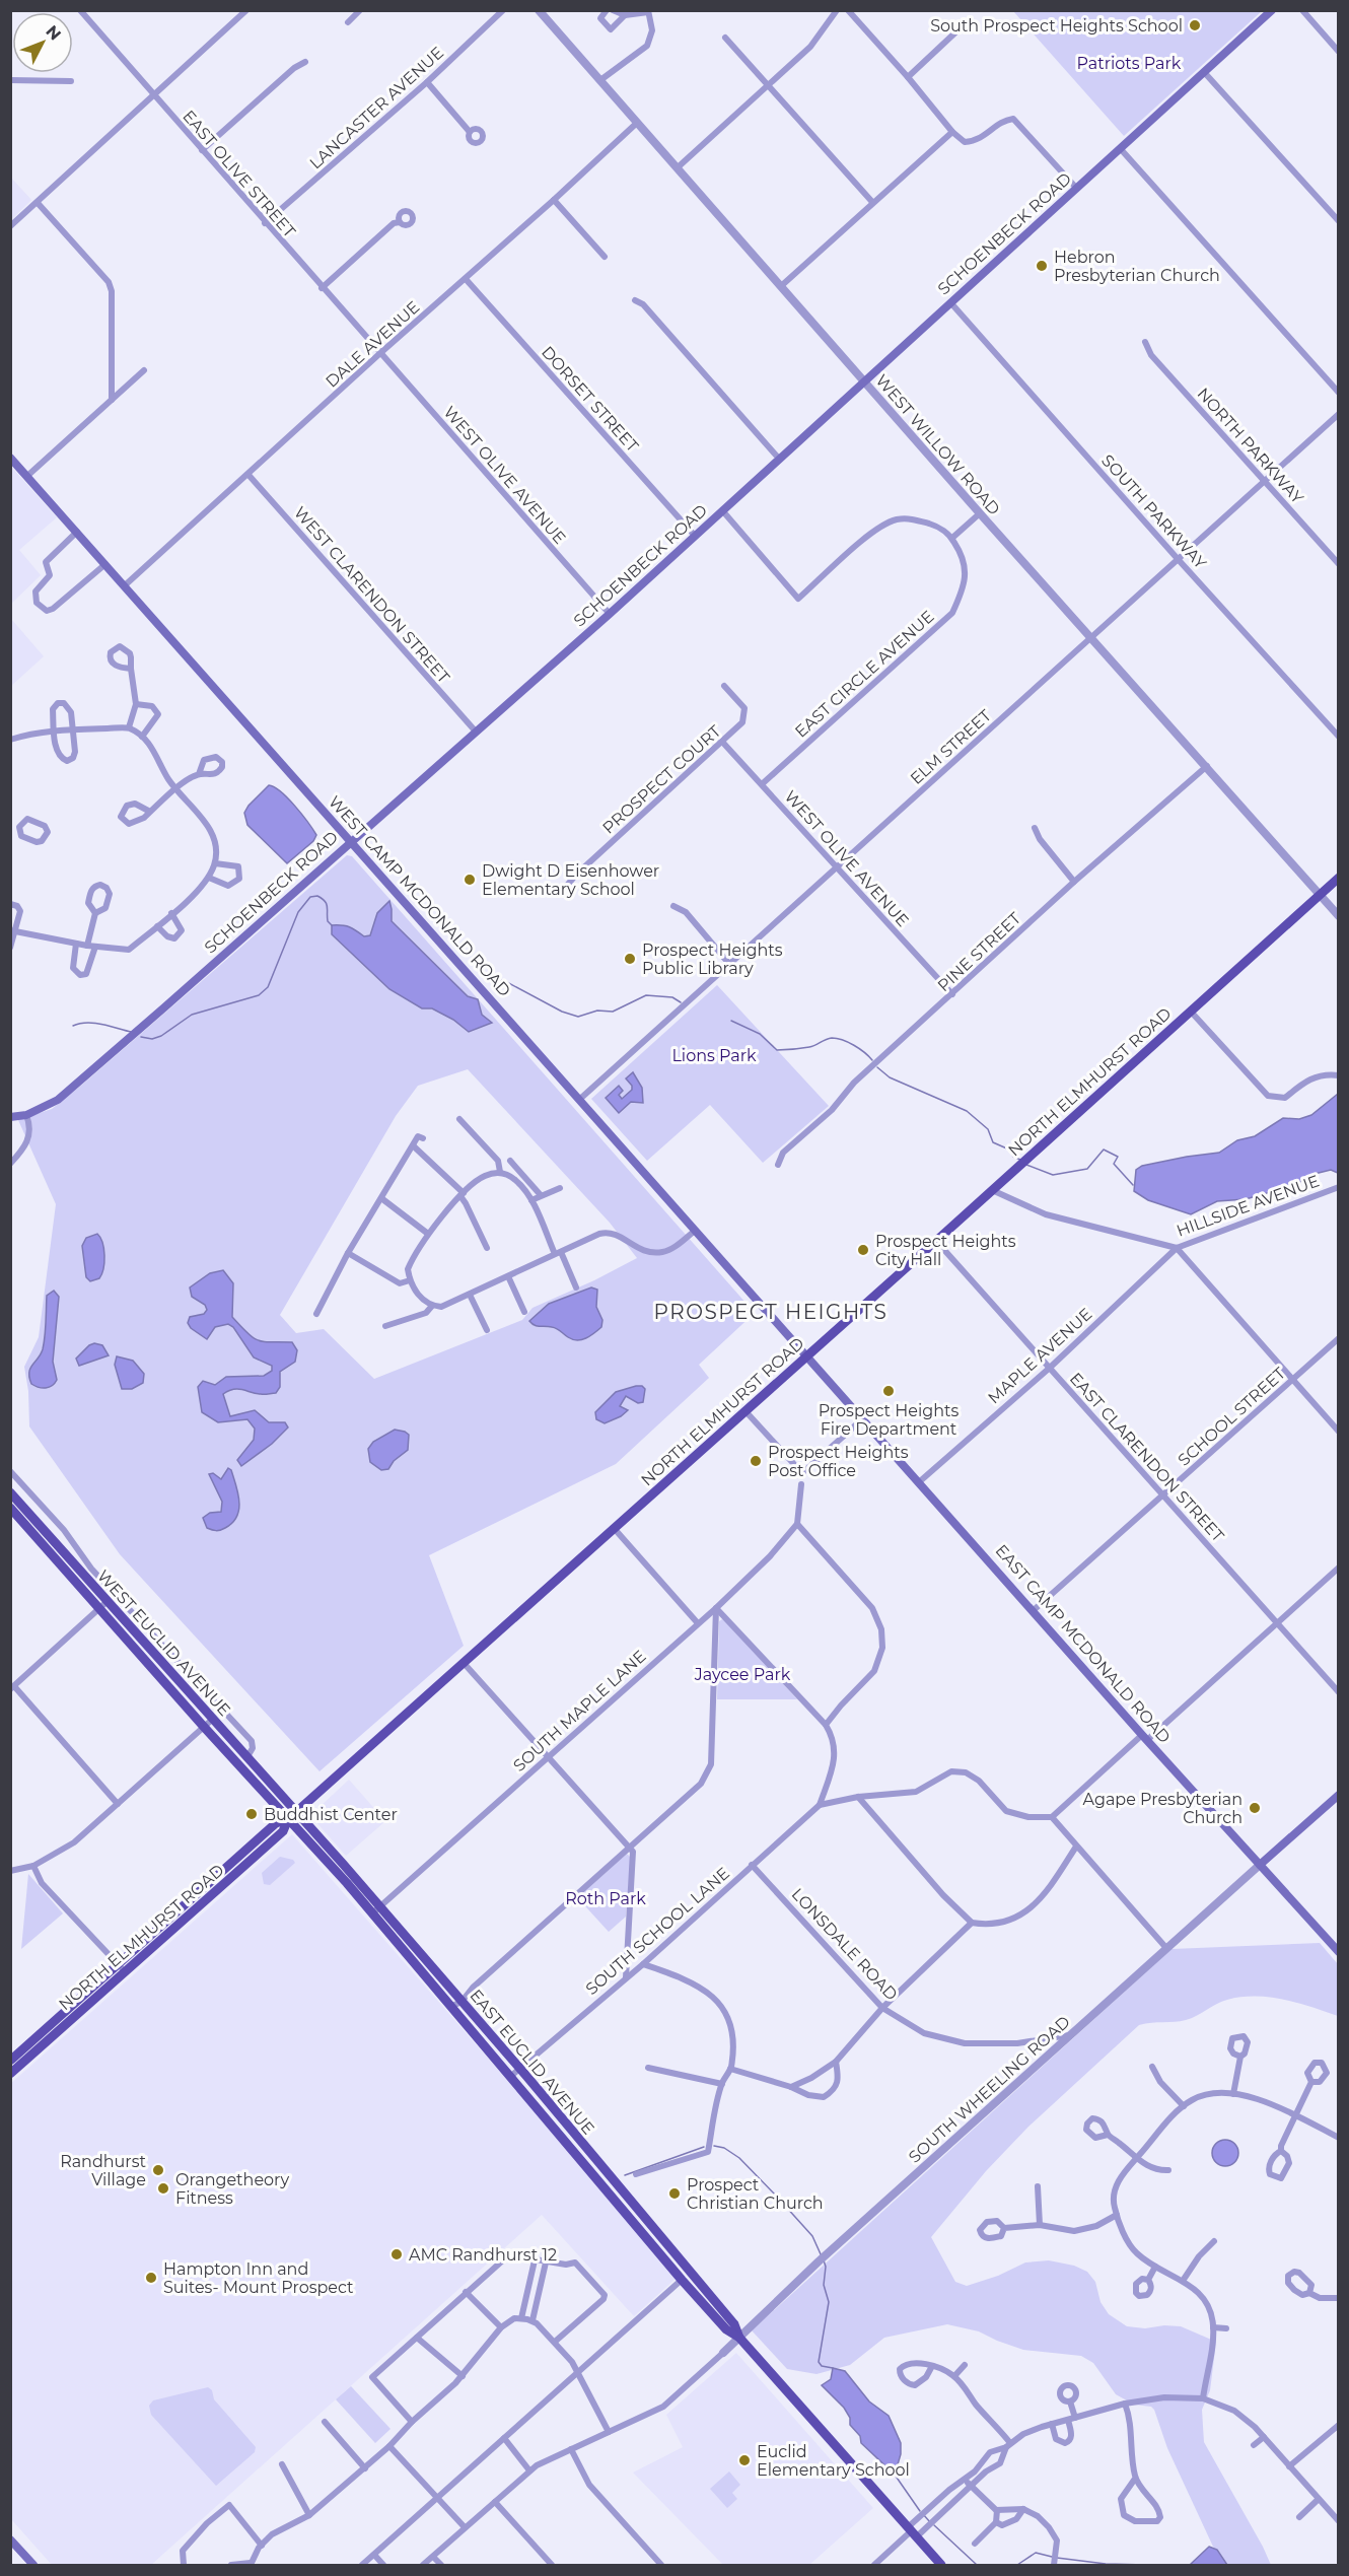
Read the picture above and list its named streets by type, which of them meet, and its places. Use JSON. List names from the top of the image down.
{
  "streets": {
    "main road": [
      "SCHOENBECK ROAD",
      "WEST CAMP MCDONALD ROAD",
      "NORTH ELMHURST ROAD",
      "WEST EUCLID AVENUE",
      "EAST CAMP MCDONALD ROAD",
      "EAST EUCLID AVENUE"
    ],
    "street": [
      "LANCASTER AVENUE",
      "EAST OLIVE STREET",
      "DALE AVENUE",
      "DORSET STREET",
      "WEST WILLOW ROAD",
      "NORTH PARKWAY",
      "WEST OLIVE AVENUE",
      "SOUTH PARKWAY",
      "WEST CLARENDON STREET",
      "EAST CIRCLE AVENUE",
      "ELM STREET",
      "PROSPECT COURT",
      "PINE STREET",
      "HILLSIDE AVENUE",
      "MAPLE AVENUE",
      "SCHOOL STREET",
      "EAST CLARENDON STREET",
      "SOUTH MAPLE LANE",
      "SOUTH SCHOOL LANE",
      "LONSDALE ROAD",
      "SOUTH WHEELING ROAD"
    ]
  },
  "crossings": [
    ["LANCASTER AVENUE", "EAST OLIVE STREET"],
    ["EAST OLIVE STREET", "DALE AVENUE"],
    ["EAST OLIVE STREET", "WEST OLIVE AVENUE"],
    ["SCHOENBECK ROAD", "DORSET STREET"],
    ["SCHOENBECK ROAD", "WEST WILLOW ROAD"],
    ["SCHOENBECK ROAD", "WEST OLIVE AVENUE"],
    ["SCHOENBECK ROAD", "SOUTH PARKWAY"],
    ["SCHOENBECK ROAD", "WEST CLARENDON STREET"],
    ["SCHOENBECK ROAD", "WEST CAMP MCDONALD ROAD"],
    ["DALE AVENUE", "DORSET STREET"],
    ["DALE AVENUE", "WEST WILLOW ROAD"],
    ["DALE AVENUE", "WEST OLIVE AVENUE"],
    ["DALE AVENUE", "WEST CLARENDON STREET"],
    ["DALE AVENUE", "WEST CAMP MCDONALD ROAD"],
    ["WEST WILLOW ROAD", "ELM STREET"],
    ["WEST WILLOW ROAD", "PINE STREET"],
    ["WEST WILLOW ROAD", "NORTH ELMHURST ROAD"],
    ["NORTH PARKWAY", "ELM STREET"],
    ["WEST OLIVE AVENUE", "EAST CIRCLE AVENUE"],
    ["WEST OLIVE AVENUE", "ELM STREET"],
    ["WEST OLIVE AVENUE", "PROSPECT COURT"],
    ["WEST OLIVE AVENUE", "PINE STREET"],
    ["SOUTH PARKWAY", "ELM STREET"],
    ["ELM STREET", "WEST CAMP MCDONALD ROAD"],
    ["WEST CAMP MCDONALD ROAD", "NORTH ELMHURST ROAD"],
    ["WEST CAMP MCDONALD ROAD", "EAST CAMP MCDONALD ROAD"],
    ["NORTH ELMHURST ROAD", "HILLSIDE AVENUE"],
    ["NORTH ELMHURST ROAD", "EAST CLARENDON STREET"],
    ["NORTH ELMHURST ROAD", "WEST EUCLID AVENUE"],
    ["NORTH ELMHURST ROAD", "EAST CAMP MCDONALD ROAD"],
    ["NORTH ELMHURST ROAD", "EAST EUCLID AVENUE"],
    ["HILLSIDE AVENUE", "MAPLE AVENUE"],
    ["MAPLE AVENUE", "EAST CLARENDON STREET"],
    ["MAPLE AVENUE", "EAST CAMP MCDONALD ROAD"],
    ["SCHOOL STREET", "EAST CLARENDON STREET"],
    ["SCHOOL STREET", "EAST CAMP MCDONALD ROAD"],
    ["WEST EUCLID AVENUE", "EAST EUCLID AVENUE"],
    ["EAST CAMP MCDONALD ROAD", "SOUTH WHEELING ROAD"],
    ["SOUTH MAPLE LANE", "EAST EUCLID AVENUE"],
    ["SOUTH SCHOOL LANE", "LONSDALE ROAD"],
    ["SOUTH SCHOOL LANE", "EAST EUCLID AVENUE"],
    ["LONSDALE ROAD", "SOUTH WHEELING ROAD"],
    ["EAST EUCLID AVENUE", "SOUTH WHEELING ROAD"]
  ],
  "districts": ["PROSPECT HEIGHTS"],
  "parks": [
    "Patriots Park",
    "Lions Park",
    "Jaycee Park",
    "Roth Park"
  ],
  "places": [
    "South Prospect Heights School",
    "Hebron Presbyterian Church",
    "Dwight D Eisenhower Elementary School",
    "Prospect Heights Public Library",
    "Prospect Heights City Hall",
    "Prospect Heights Fire Department",
    "Prospect Heights Post Office",
    "Agape Presbyterian Church",
    "Buddhist Center",
    "Randhurst Village",
    "Orangetheory Fitness",
    "Prospect Christian Church",
    "AMC Randhurst 12",
    "Hampton Inn and Suites- Mount Prospect",
    "Euclid Elementary School"
  ],
  "north": "top right"
}
